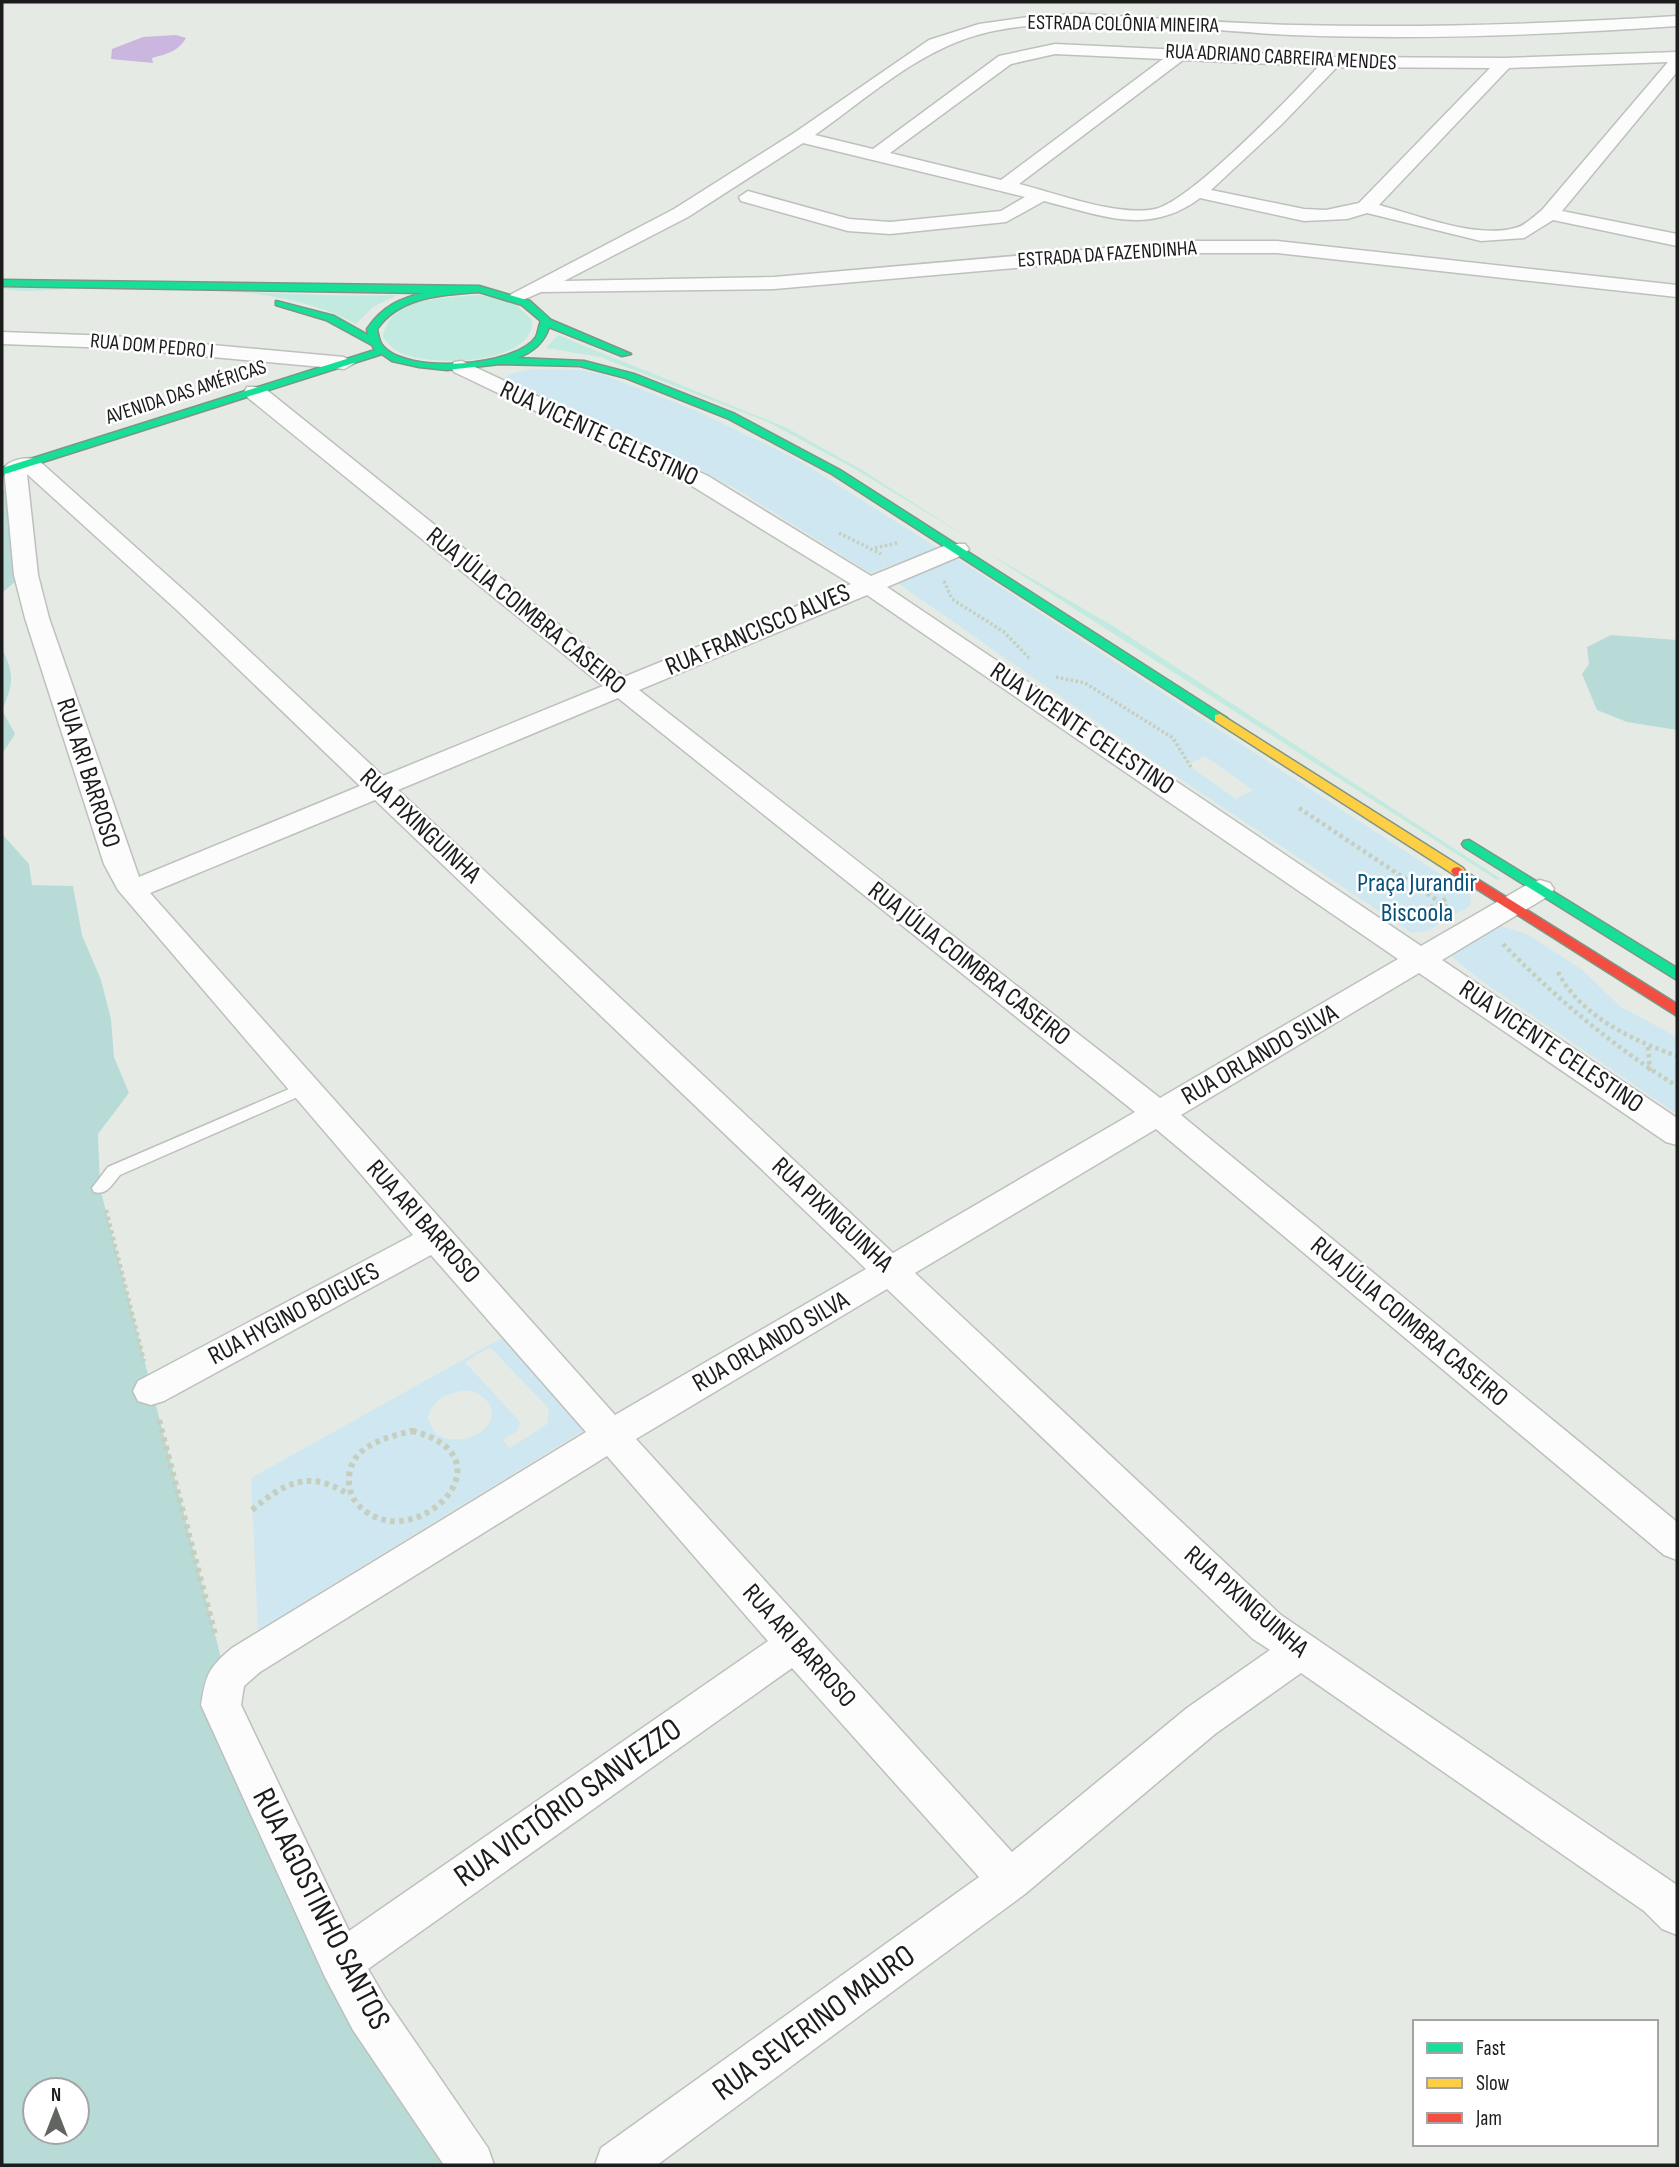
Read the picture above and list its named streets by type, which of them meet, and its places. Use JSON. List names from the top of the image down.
{
  "streets": {
    "main road": ["AVENIDA DAS AMÉRICAS"],
    "street": [
      "ESTRADA COLÔNIA MINEIRA",
      "RUA ADRIANO CABREIRA MENDES",
      "ESTRADA DA FAZENDINHA",
      "RUA DOM PEDRO I",
      "RUA VICENTE CELESTINO",
      "RUA JÚLIA COIMBRA CASEIRO",
      "RUA FRANCISCO ALVES",
      "RUA ARI BARROSO",
      "RUA PIXINGUINHA",
      "RUA ORLANDO SILVA",
      "RUA HYGINO BOIGUES",
      "RUA VICTÓRIO SANVEZZO",
      "RUA AGOSTINHO SANTOS",
      "RUA SEVERINO MAURO"
    ]
  },
  "crossings": [
    ["ESTRADA COLÔNIA MINEIRA", "ESTRADA DA FAZENDINHA"],
    ["RUA DOM PEDRO I", "AVENIDA DAS AMÉRICAS"],
    ["AVENIDA DAS AMÉRICAS", "RUA JÚLIA COIMBRA CASEIRO"],
    ["AVENIDA DAS AMÉRICAS", "RUA ARI BARROSO"],
    ["AVENIDA DAS AMÉRICAS", "RUA PIXINGUINHA"],
    ["RUA VICENTE CELESTINO", "RUA FRANCISCO ALVES"],
    ["RUA VICENTE CELESTINO", "RUA ORLANDO SILVA"],
    ["RUA JÚLIA COIMBRA CASEIRO", "RUA FRANCISCO ALVES"],
    ["RUA JÚLIA COIMBRA CASEIRO", "RUA ORLANDO SILVA"],
    ["RUA FRANCISCO ALVES", "RUA ARI BARROSO"],
    ["RUA FRANCISCO ALVES", "RUA PIXINGUINHA"],
    ["RUA ARI BARROSO", "RUA PIXINGUINHA"],
    ["RUA ARI BARROSO", "RUA ORLANDO SILVA"],
    ["RUA ARI BARROSO", "RUA HYGINO BOIGUES"],
    ["RUA ARI BARROSO", "RUA VICTÓRIO SANVEZZO"],
    ["RUA ARI BARROSO", "RUA SEVERINO MAURO"],
    ["RUA PIXINGUINHA", "RUA ORLANDO SILVA"],
    ["RUA PIXINGUINHA", "RUA SEVERINO MAURO"],
    ["RUA ORLANDO SILVA", "RUA AGOSTINHO SANTOS"],
    ["RUA VICTÓRIO SANVEZZO", "RUA AGOSTINHO SANTOS"]
  ],
  "parks": ["Praça Jurandir Biscoola"],
  "legend": ["Fast", "Slow", "Jam"],
  "north": "top"
}
